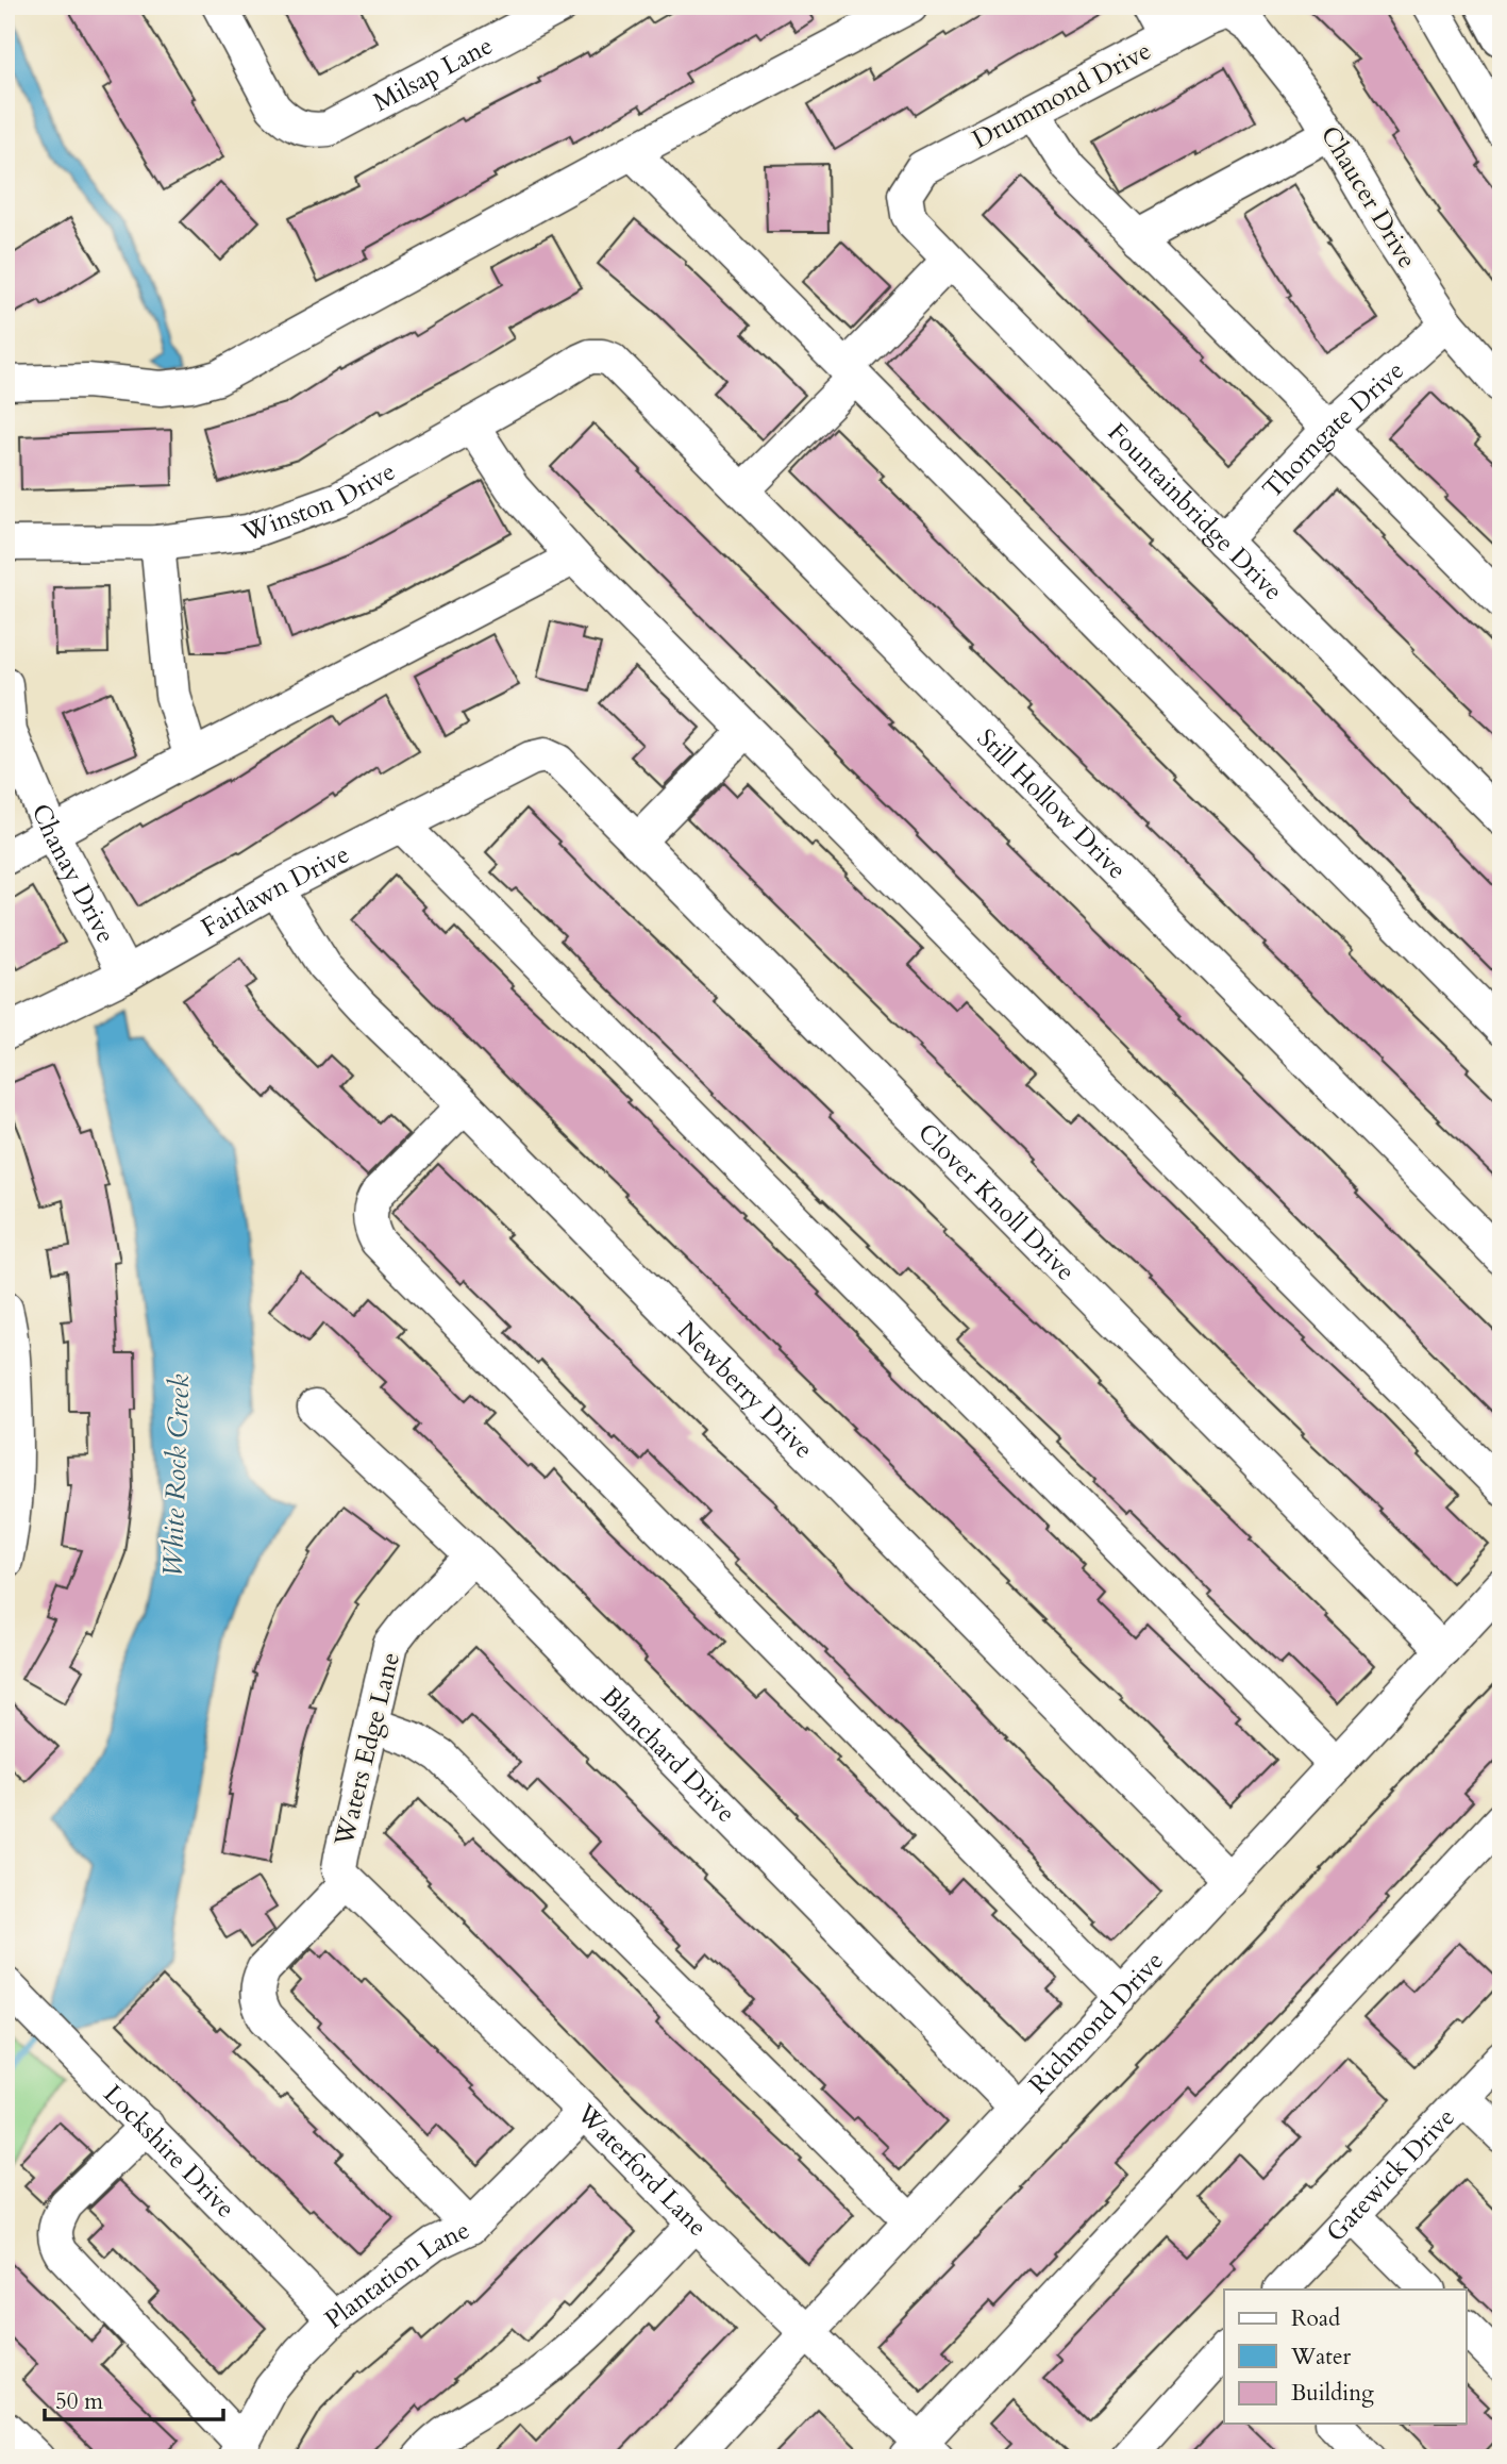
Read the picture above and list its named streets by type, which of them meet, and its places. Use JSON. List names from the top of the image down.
{
  "streets": {
    "street": [
      "Milsap Lane",
      "Drummond Drive",
      "Chaucer Drive",
      "Thorngate Drive",
      "Winston Drive",
      "Fountainbridge Drive",
      "Still Hollow Drive",
      "Chanay Drive",
      "Fairlawn Drive",
      "Clover Knoll Drive",
      "Newberry Drive",
      "Waters Edge Lane",
      "Blanchard Drive",
      "Richmond Drive",
      "Lockshire Drive",
      "Waterford Lane",
      "Gatewick Drive",
      "Plantation Lane"
    ]
  },
  "crossings": [
    ["Drummond Drive", "Chaucer Drive"],
    ["Drummond Drive", "Fountainbridge Drive"],
    ["Chaucer Drive", "Thorngate Drive"],
    ["Thorngate Drive", "Fountainbridge Drive"],
    ["Winston Drive", "Still Hollow Drive"],
    ["Chanay Drive", "Fairlawn Drive"],
    ["Fairlawn Drive", "Clover Knoll Drive"],
    ["Fairlawn Drive", "Newberry Drive"],
    ["Clover Knoll Drive", "Richmond Drive"],
    ["Newberry Drive", "Richmond Drive"],
    ["Waters Edge Lane", "Blanchard Drive"],
    ["Waters Edge Lane", "Waterford Lane"],
    ["Blanchard Drive", "Richmond Drive"],
    ["Richmond Drive", "Waterford Lane"],
    ["Lockshire Drive", "Plantation Lane"],
    ["Waterford Lane", "Plantation Lane"]
  ],
  "water": ["White Rock Creek"],
  "legend": ["Road", "Water", "Building"],
  "scale_bar": "50 m"
}
